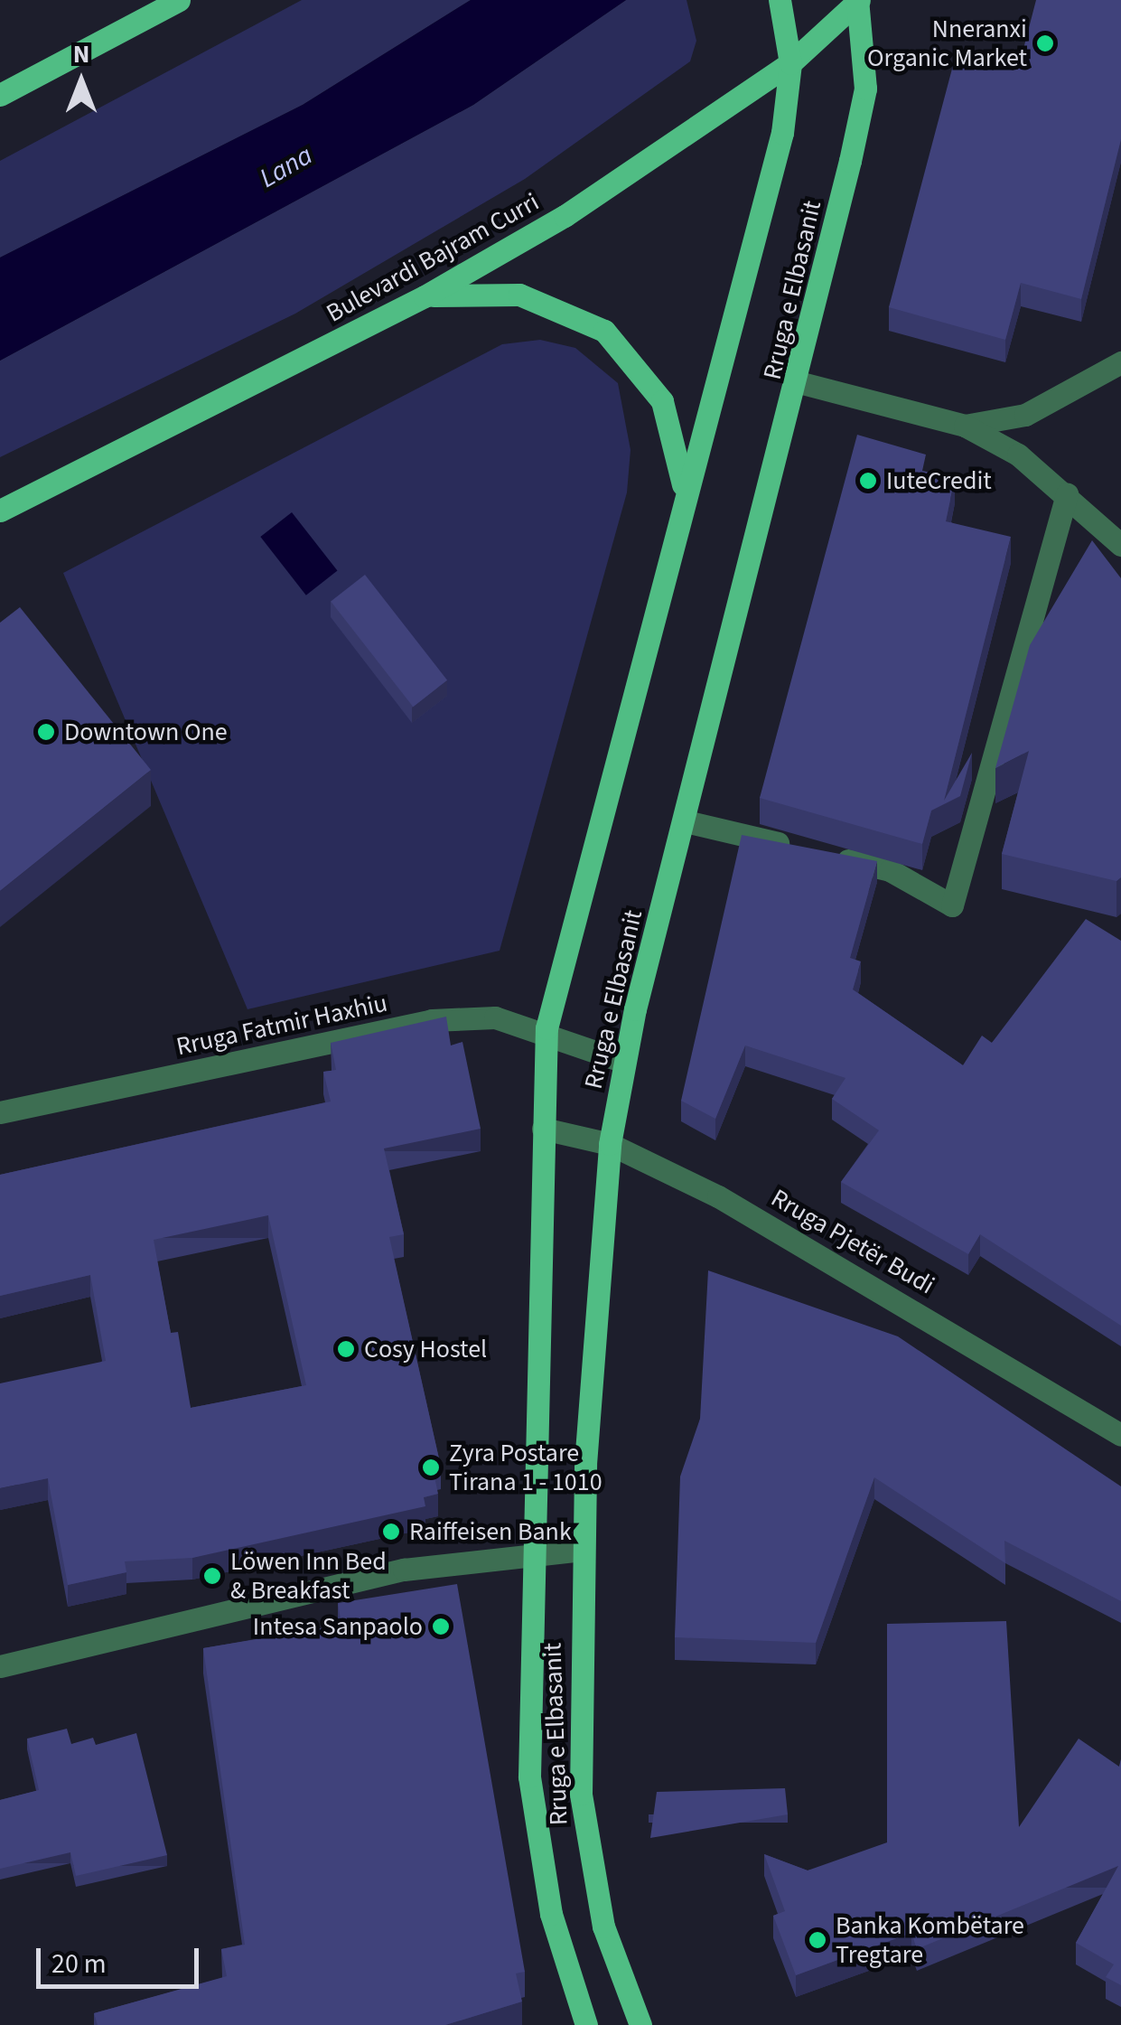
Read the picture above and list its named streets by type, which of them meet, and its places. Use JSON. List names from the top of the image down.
{
  "streets": {
    "main road": ["Bulevardi Bajram Curri", "Rruga e Elbasanit"],
    "street": ["Rruga Fatmir Haxhiu", "Rruga Pjetër Budi"]
  },
  "crossings": [
    ["Bulevardi Bajram Curri", "Rruga e Elbasanit"],
    ["Rruga e Elbasanit", "Rruga Fatmir Haxhiu"],
    ["Rruga e Elbasanit", "Rruga Pjetër Budi"]
  ],
  "water": ["Lana"],
  "places": [
    "Nneranxi Organic Market",
    "IuteCredit",
    "Downtown One",
    "Cosy Hostel",
    "Zyra Postare Tirana 1 - 1010",
    "Raiffeisen Bank",
    "Löwen Inn Bed & Breakfast",
    "Intesa Sanpaolo",
    "Banka Kombëtare Tregtare"
  ],
  "scale_bar": "20 m",
  "north": "top"
}
